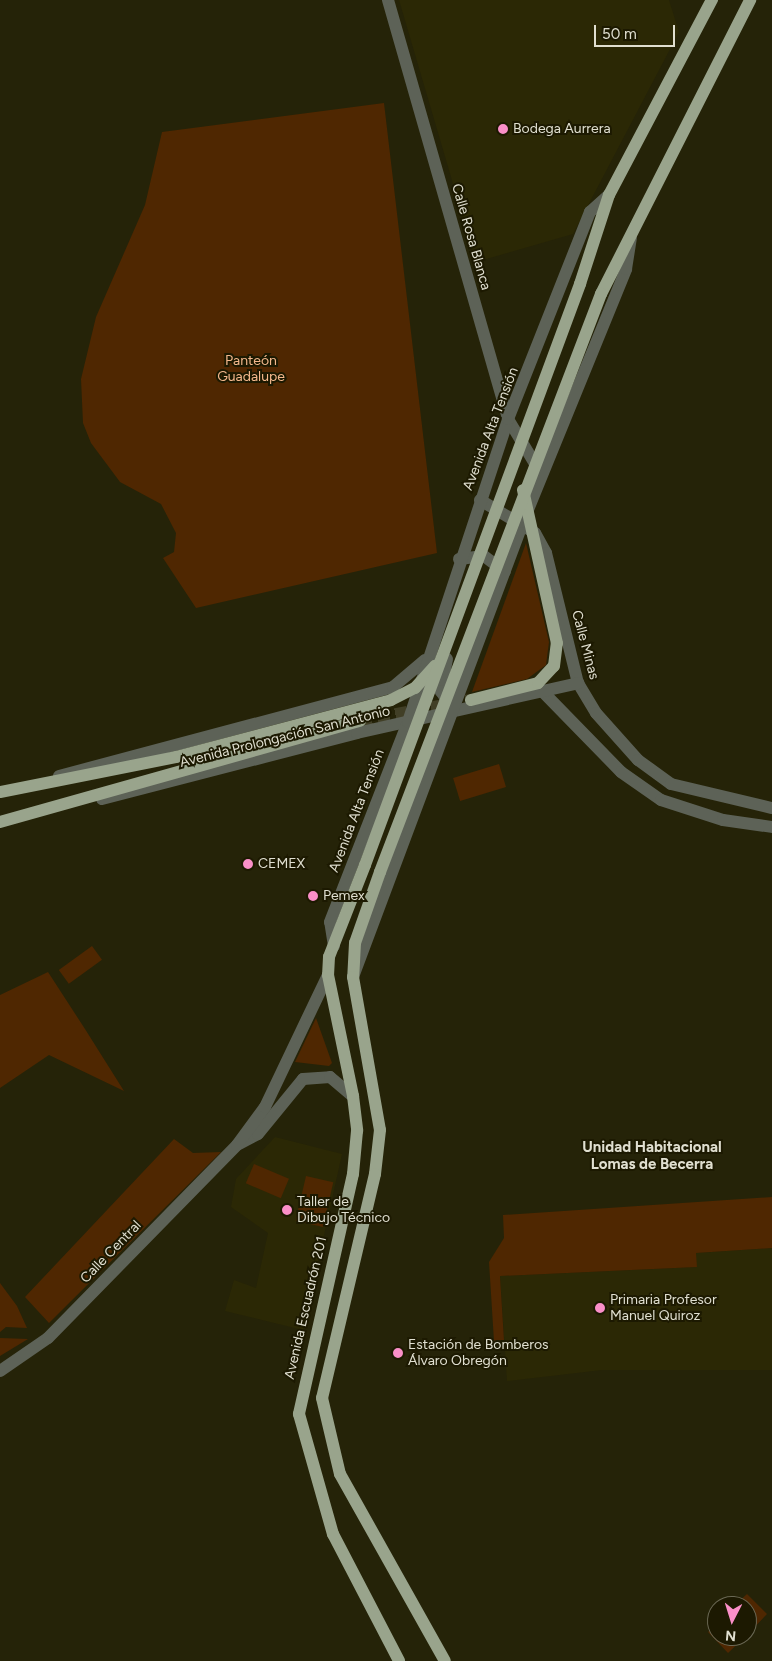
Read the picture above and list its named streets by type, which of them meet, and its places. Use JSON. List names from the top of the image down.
{
  "streets": {
    "main road": ["Avenida Alta Tensión", "Avenida Prolongación San Antonio", "Avenida Escuadrón 201"],
    "street": ["Calle Rosa Blanca", "Calle Minas", "Calle Central"]
  },
  "crossings": [
    ["Calle Rosa Blanca", "Avenida Alta Tensión"],
    ["Avenida Alta Tensión", "Calle Minas"],
    ["Avenida Alta Tensión", "Avenida Prolongación San Antonio"],
    ["Avenida Alta Tensión", "Avenida Escuadrón 201"],
    ["Calle Minas", "Avenida Prolongación San Antonio"],
    ["Calle Central", "Avenida Escuadrón 201"]
  ],
  "districts": ["Unidad Habitacional Lomas de Becerra"],
  "parks": ["Panteón Guadalupe"],
  "places": [
    "Bodega Aurrera",
    "CEMEX",
    "Pemex",
    "Taller de Dibujo Técnico",
    "Primaria Profesor Manuel Quiroz",
    "Estación de Bomberos Álvaro Obregón"
  ],
  "scale_bar": "50 m",
  "north": "bottom"
}
